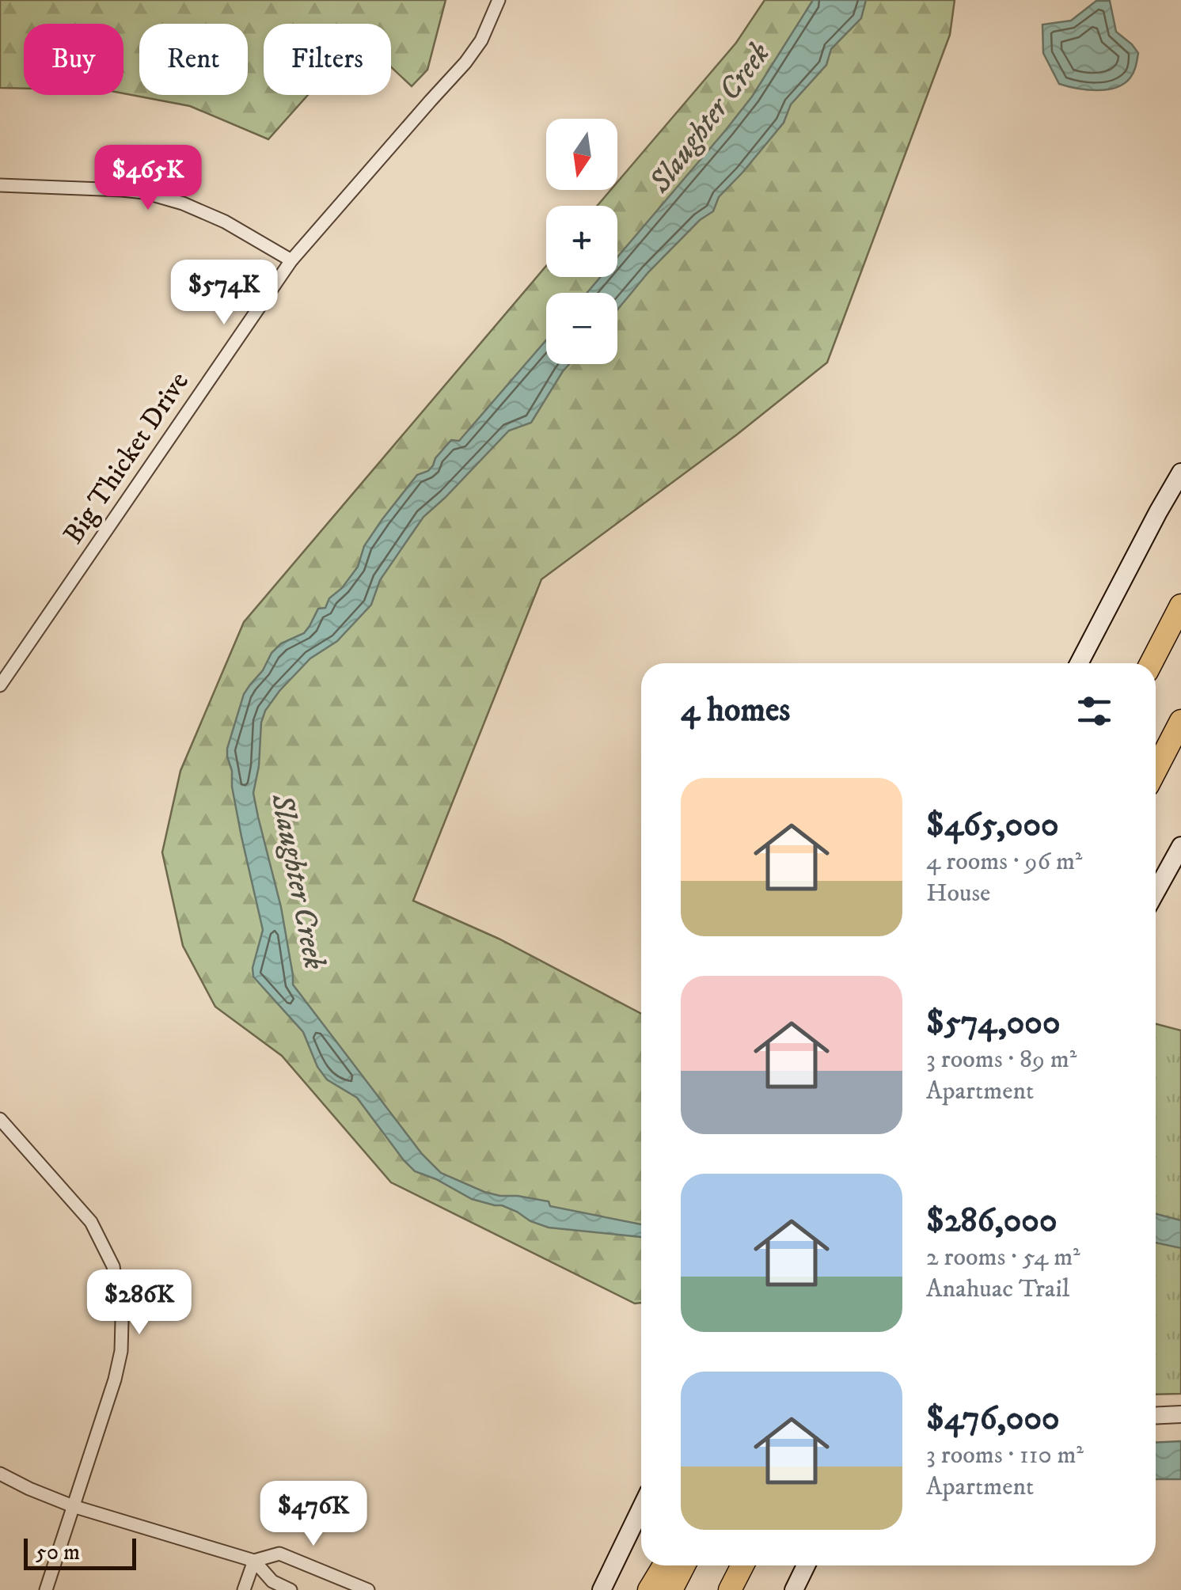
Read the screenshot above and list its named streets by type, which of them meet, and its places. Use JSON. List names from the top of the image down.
{
  "streets": {
    "street": ["Big Thicket Drive"]
  },
  "water": ["Slaughter Creek"],
  "scale_bar": "50 m",
  "north": "bottom",
  "page": {
    "chip": ["Buy", "Rent", "Filters"],
    "map_buttons": ["+", "−"],
    "price": [
      "$465K",
      "$574K",
      "$286K",
      "$476K"
    ],
    "heading": "4 homes",
    "list": [
      {
        "name": "$465,000",
        "note": "4 rooms · 96 m² · House"
      },
      {
        "name": "$574,000",
        "note": "3 rooms · 89 m² · Apartment"
      },
      {
        "name": "$286,000",
        "note": "2 rooms · 54 m² · Anahuac Trail"
      },
      {
        "name": "$476,000",
        "note": "3 rooms · 110 m² · Apartment"
      }
    ],
    "scale": "50 m"
  }
}
